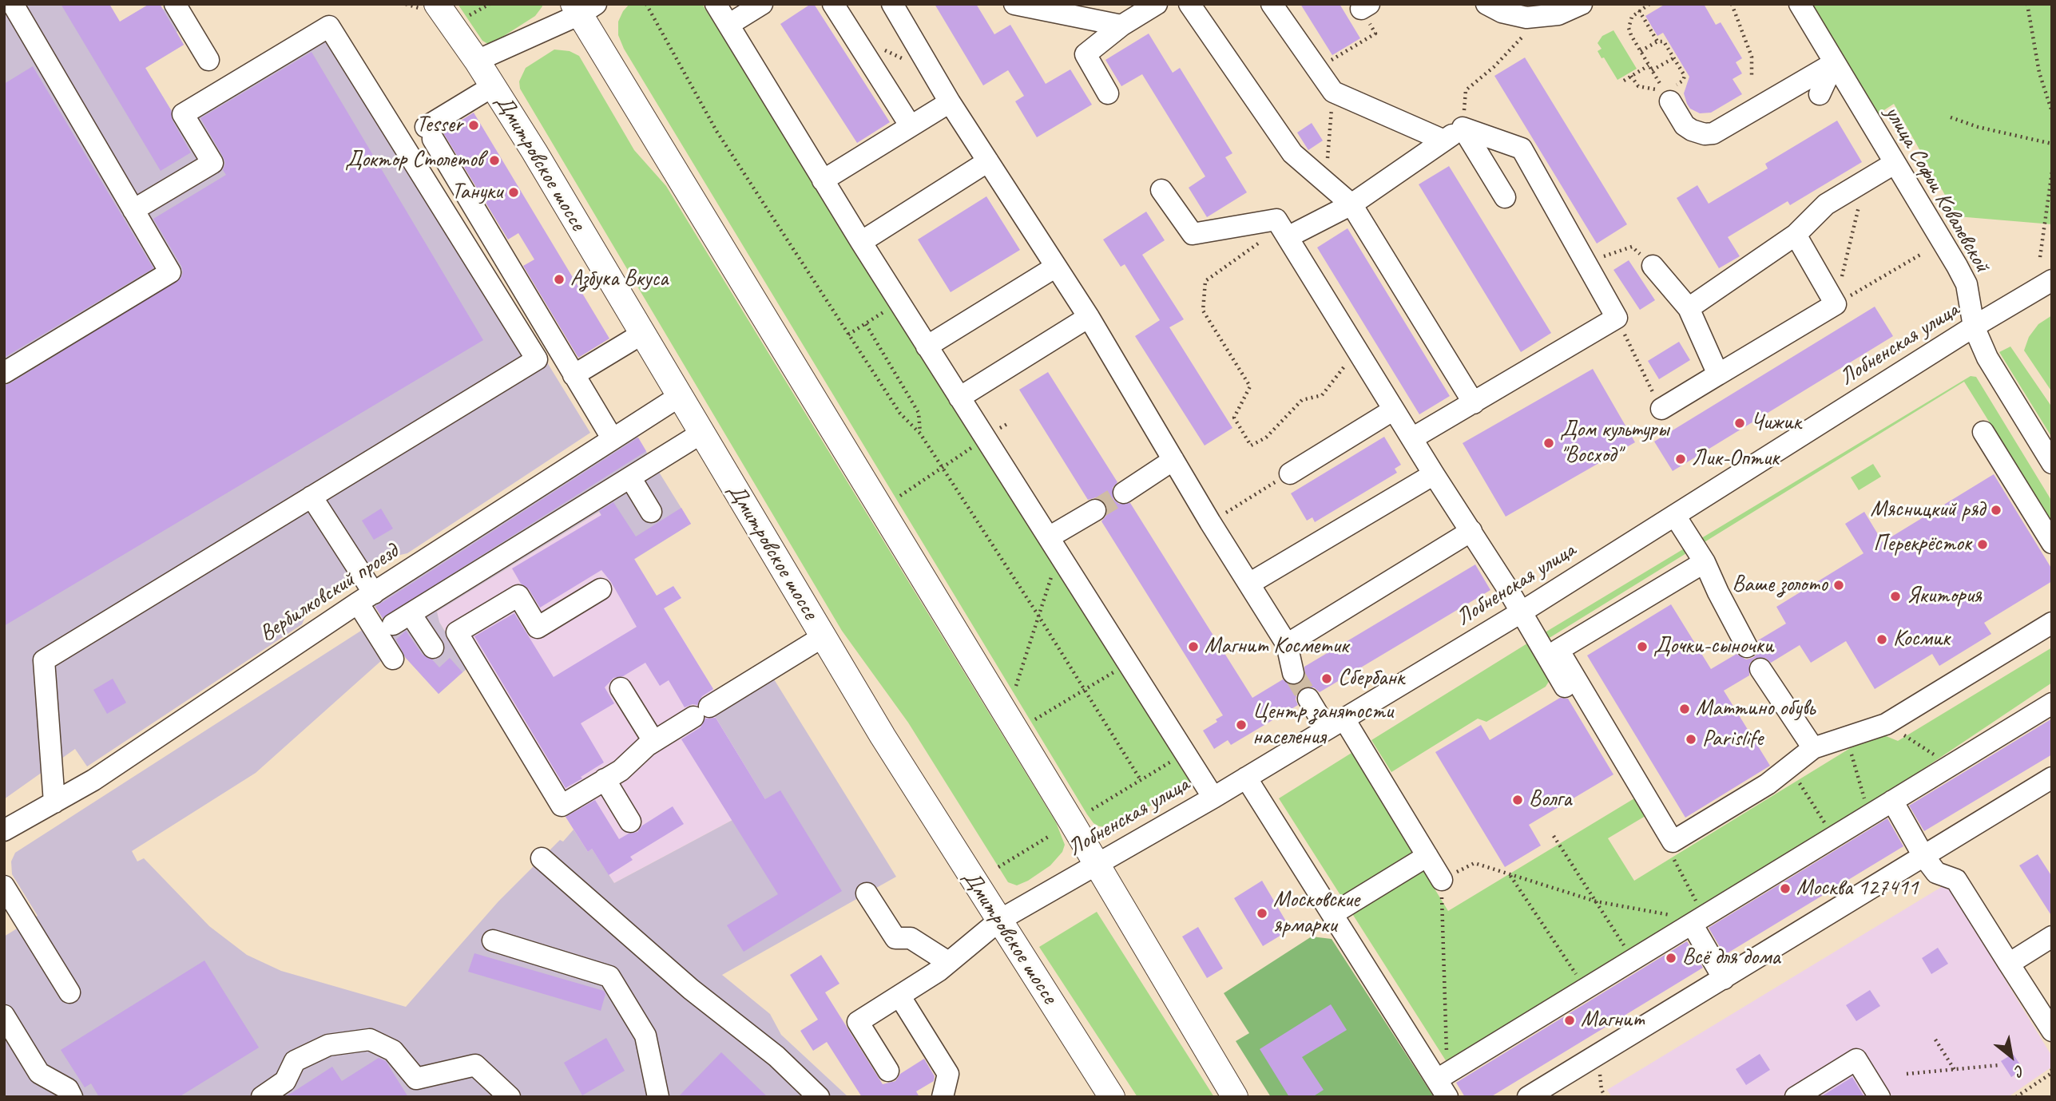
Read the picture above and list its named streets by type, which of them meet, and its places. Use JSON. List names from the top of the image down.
{
  "streets": {
    "main road": ["Дмитровское шоссе"],
    "street": ["улица Софьи Ковалевской", "Лобненская улица", "Вербилковский проезд"]
  },
  "crossings": [
    ["Дмитровское шоссе", "Лобненская улица"],
    ["Дмитровское шоссе", "Вербилковский проезд"],
    ["улица Софьи Ковалевской", "Лобненская улица"]
  ],
  "places": [
    "Tesser",
    "Доктор Столетов",
    "Тануки",
    "Азбука Вкуса",
    "Чижик",
    "Дом культуры \"Восход\"",
    "Лик-Оптик",
    "Мясницкий ряд",
    "Перекрёсток",
    "Ваше золото",
    "Якитория",
    "Космик",
    "Магнит Косметик",
    "Дочки-сыночки",
    "Сбербанк",
    "Маттино обувь",
    "Центр занятости населения",
    "Parislife",
    "Волга",
    "Москва 127411",
    "Московские ярмарки",
    "Всё для дома",
    "Магнит"
  ],
  "north": "bottom right"
}
